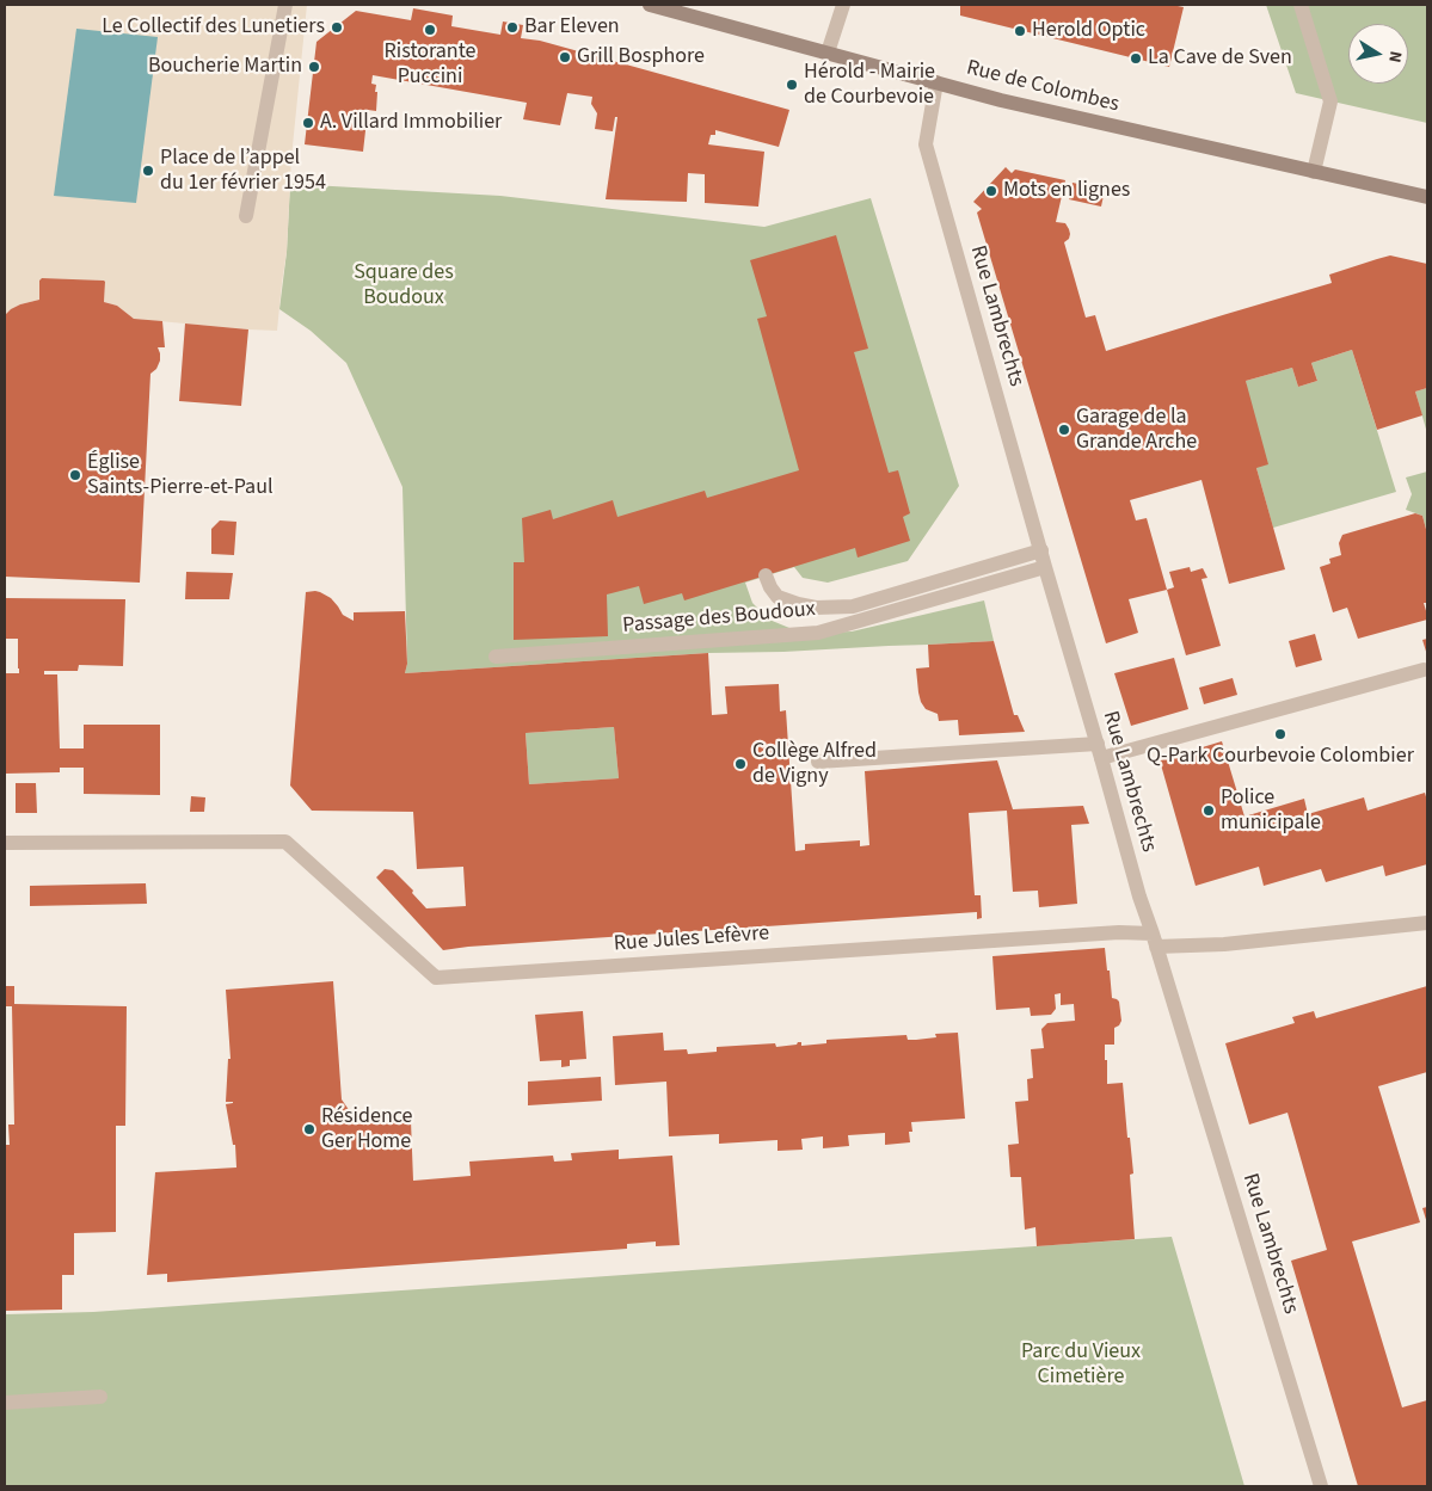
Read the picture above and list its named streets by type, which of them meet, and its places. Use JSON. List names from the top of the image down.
{
  "streets": {
    "main road": ["Rue de Colombes"],
    "street": ["Rue Lambrechts", "Passage des Boudoux", "Rue Jules Lefèvre"]
  },
  "crossings": [
    ["Rue de Colombes", "Rue Lambrechts"],
    ["Rue Lambrechts", "Passage des Boudoux"],
    ["Rue Lambrechts", "Rue Jules Lefèvre"]
  ],
  "parks": ["Square des Boudoux", "Parc du Vieux Cimetière"],
  "places": [
    "Le Collectif des Lunetiers",
    "Bar Eleven",
    "Ristorante Puccini",
    "Herold Optic",
    "Grill Bosphore",
    "La Cave de Sven",
    "Boucherie Martin",
    "Hérold - Mairie de Courbevoie",
    "A. Villard Immobilier",
    "Place de l’appel du 1er février 1954",
    "Mots en lignes",
    "Garage de la Grande Arche",
    "Église Saints-Pierre-et-Paul",
    "Q-Park Courbevoie Colombier",
    "Collège Alfred de Vigny",
    "Police municipale",
    "Résidence Ger Home"
  ],
  "north": "right"
}
